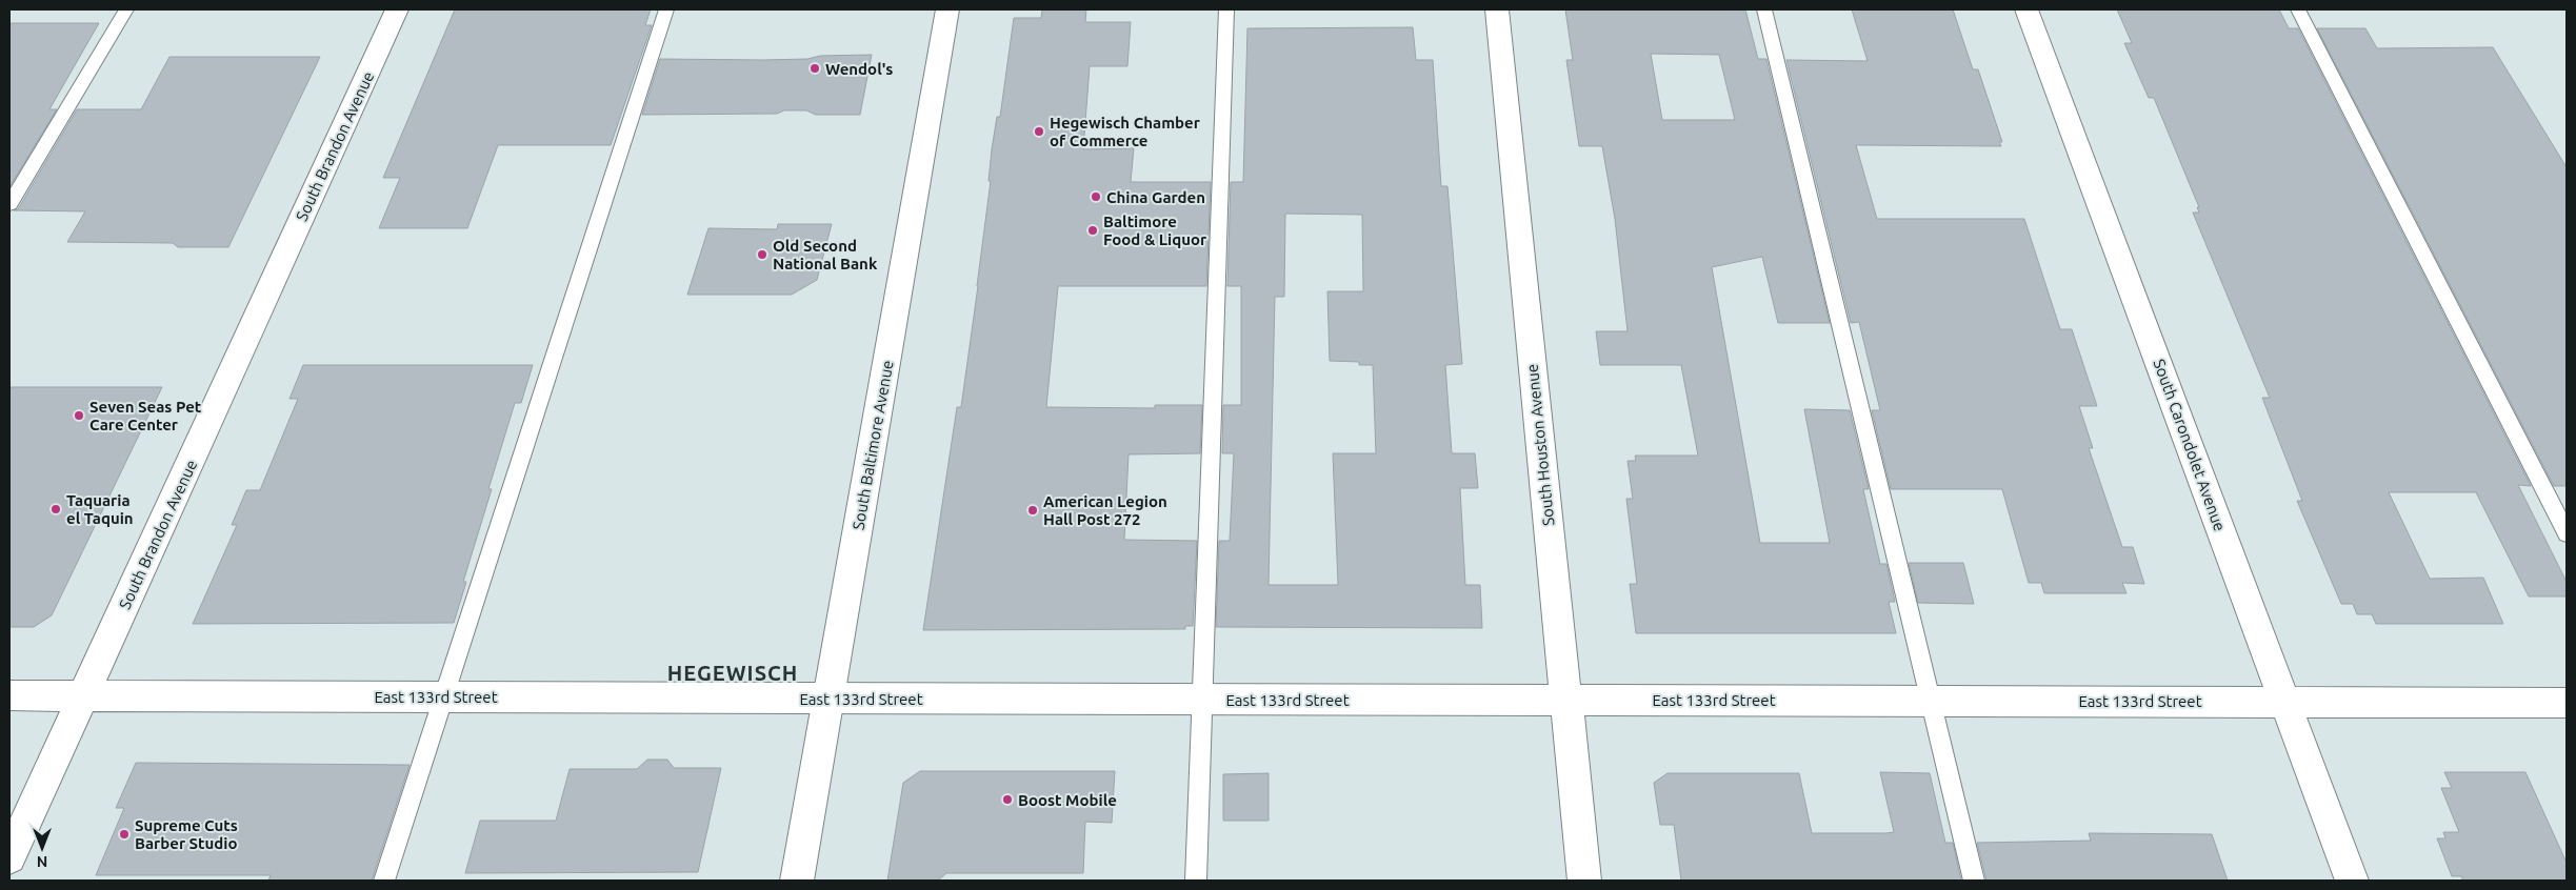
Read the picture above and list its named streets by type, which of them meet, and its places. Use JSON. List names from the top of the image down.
{
  "streets": {
    "street": [
      "South Brandon Avenue",
      "South Baltimore Avenue",
      "South Houston Avenue",
      "South Carondolet Avenue",
      "East 133rd Street"
    ]
  },
  "crossings": [
    ["South Brandon Avenue", "East 133rd Street"],
    ["South Baltimore Avenue", "East 133rd Street"],
    ["South Houston Avenue", "East 133rd Street"],
    ["South Carondolet Avenue", "East 133rd Street"]
  ],
  "districts": ["HEGEWISCH"],
  "places": [
    "Wendol's",
    "Hegewisch Chamber of Commerce",
    "China Garden",
    "Baltimore Food & Liquor",
    "Old Second National Bank",
    "Seven Seas Pet Care Center",
    "Taquaria el Taquin",
    "American Legion Hall Post 272",
    "Boost Mobile",
    "Supreme Cuts Barber Studio"
  ],
  "north": "bottom"
}
